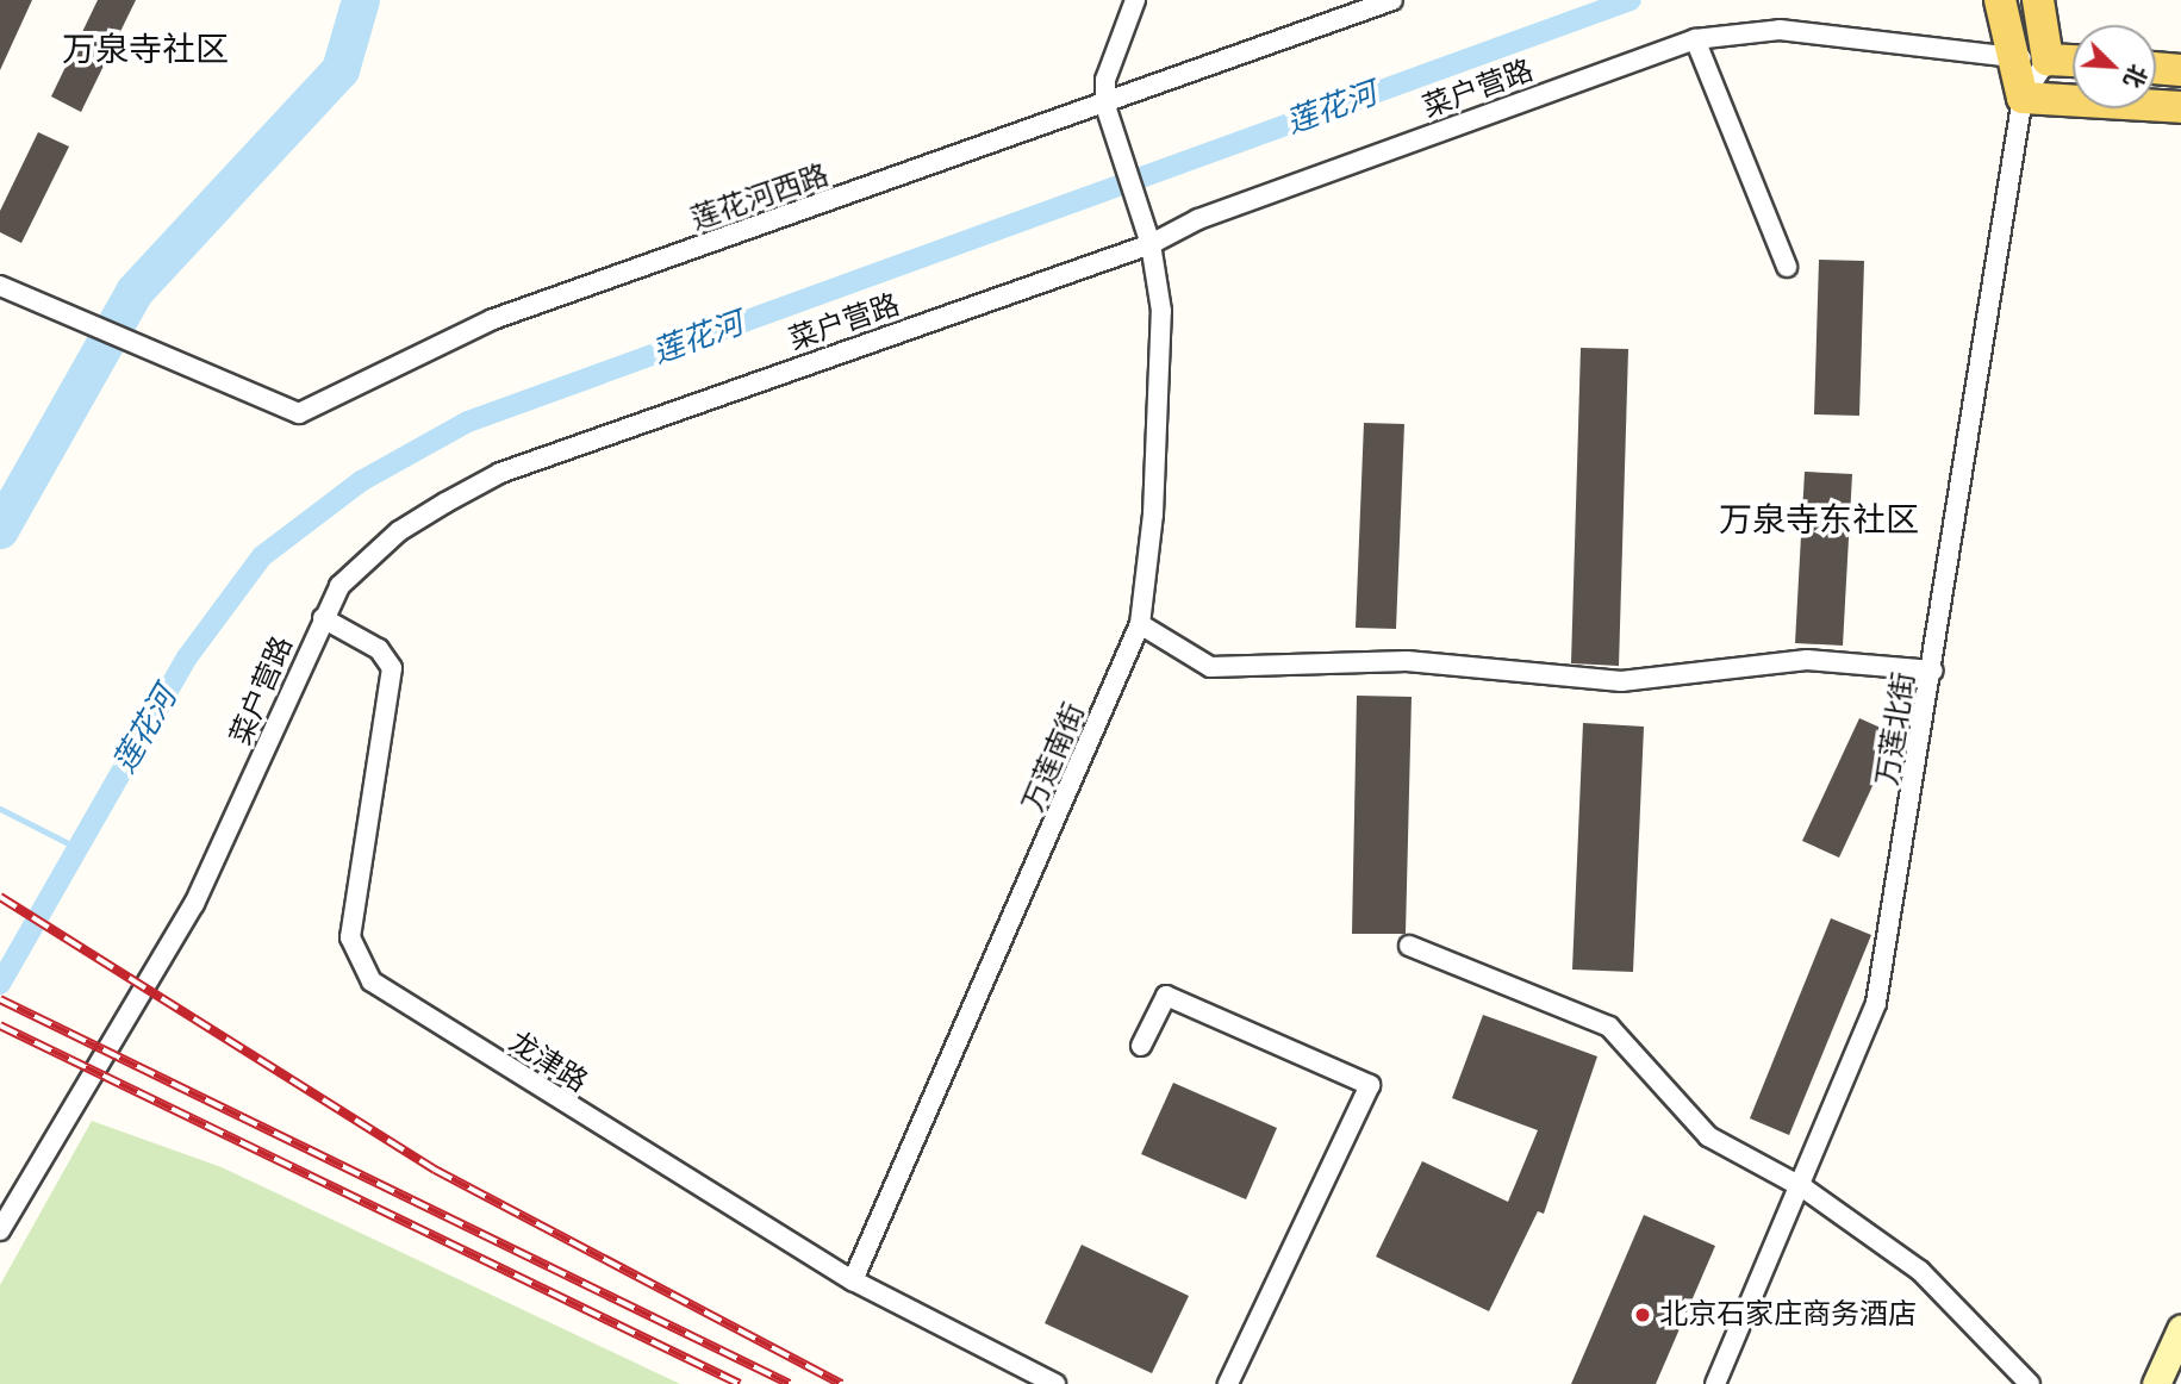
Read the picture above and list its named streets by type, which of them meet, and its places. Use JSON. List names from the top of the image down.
{
  "streets": {
    "street": [
      "菜户营路",
      "莲花河西路",
      "万莲北街",
      "万莲南街",
      "龙津路"
    ]
  },
  "crossings": [
    ["菜户营路", "万莲北街"],
    ["菜户营路", "万莲南街"],
    ["菜户营路", "龙津路"],
    ["莲花河西路", "万莲南街"],
    ["万莲南街", "龙津路"]
  ],
  "districts": ["万泉寺社区", "万泉寺东社区"],
  "water": ["莲花河"],
  "places": ["北京石家庄商务酒店"],
  "north": "bottom right"
}
